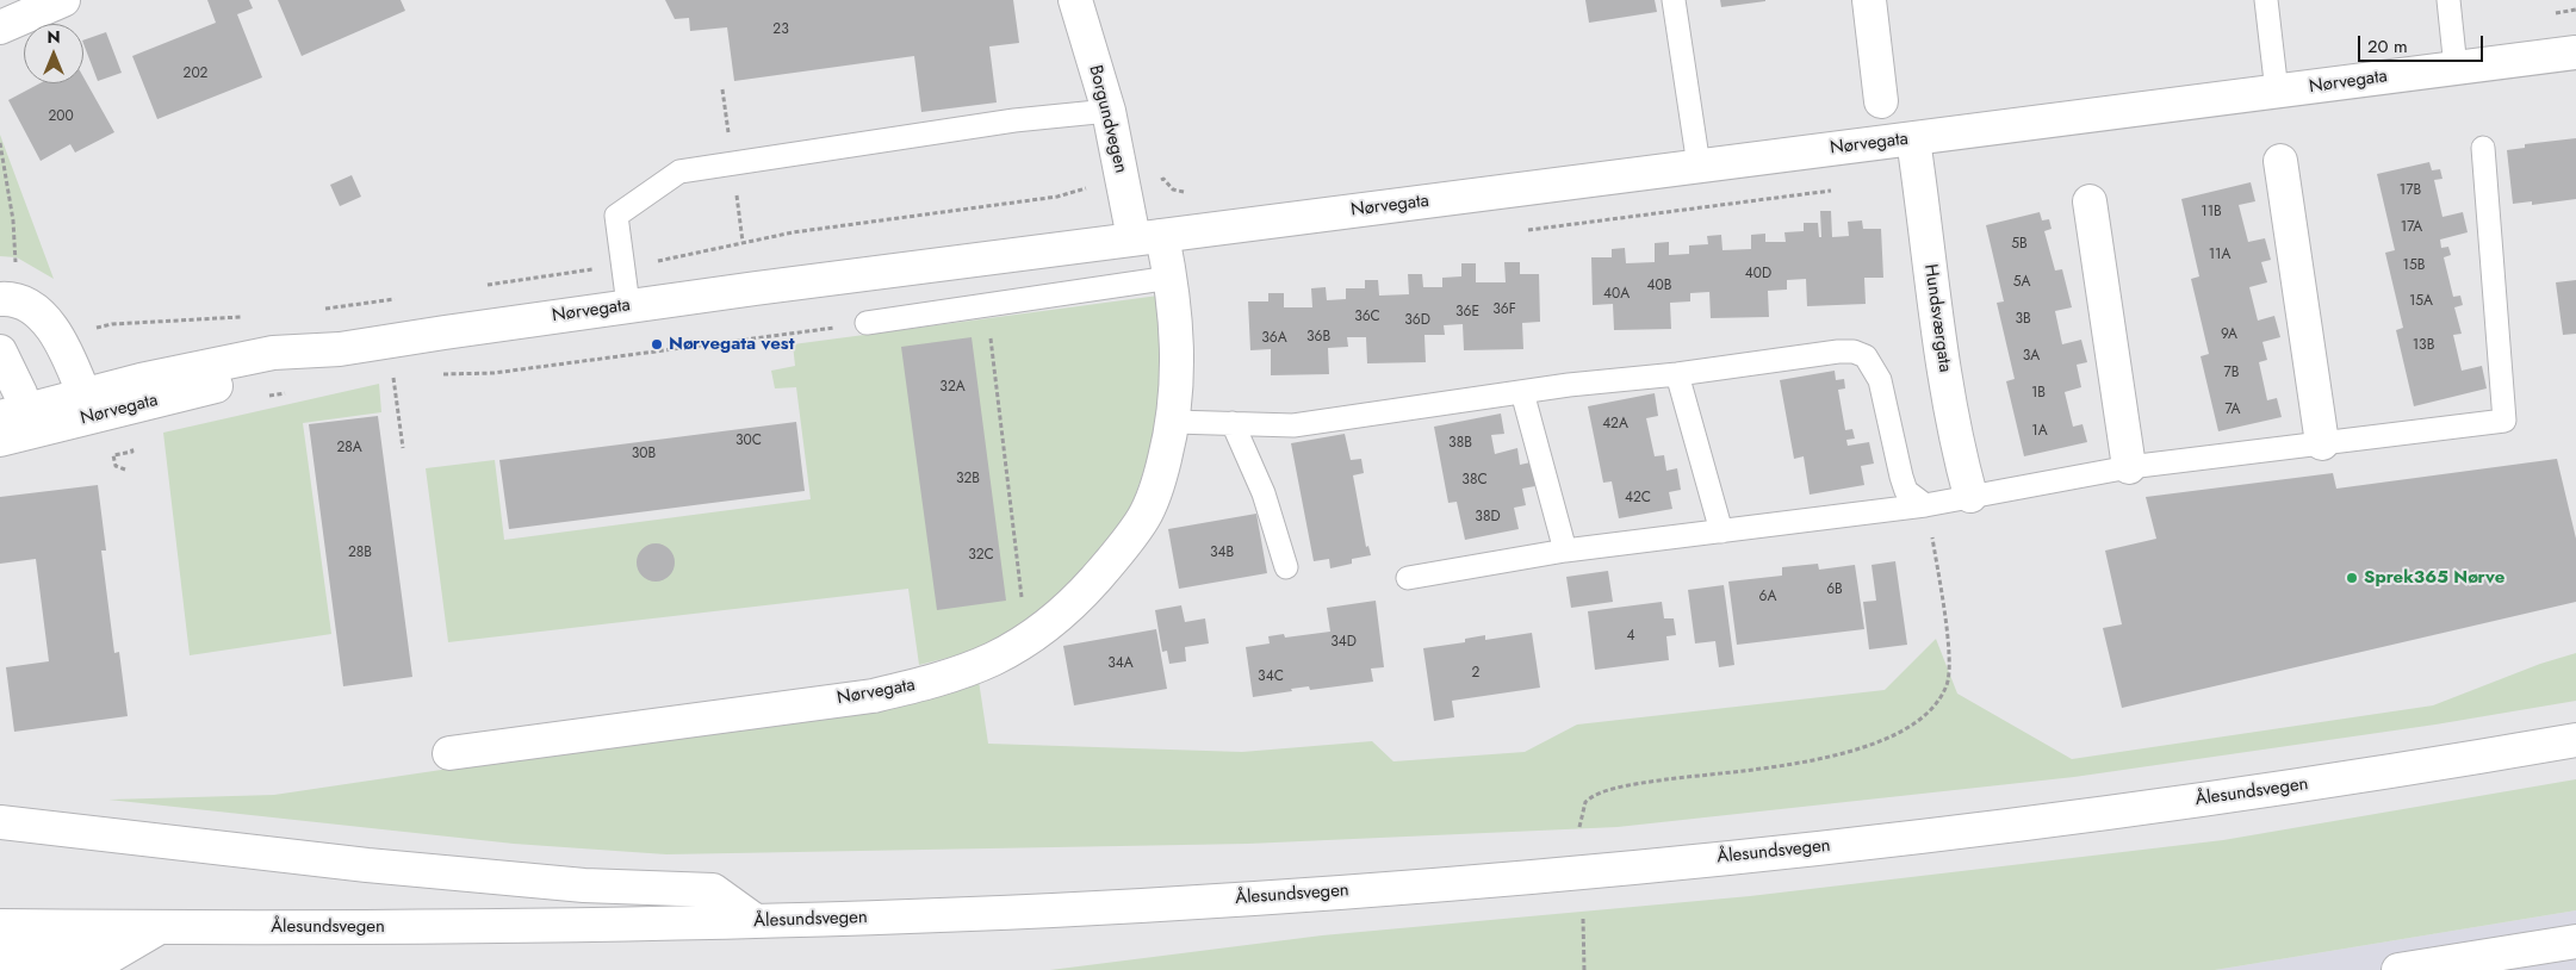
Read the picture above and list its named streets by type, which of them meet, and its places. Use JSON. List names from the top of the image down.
{
  "streets": {
    "main road": [
      "Nørvegata",
      "Borgundvegen",
      "Hundsværgata",
      "Ålesundsvegen"
    ]
  },
  "crossings": [
    ["Nørvegata", "Borgundvegen"],
    ["Nørvegata", "Hundsværgata"]
  ],
  "places": ["Nørvegata vest", "Sprek365 Nørve"],
  "house_numbers": [
    "23",
    "202",
    "200",
    "17B",
    "11B",
    "17A",
    "5B",
    "11A",
    "15B",
    "40D",
    "5A",
    "40B",
    "40A",
    "15A",
    "36F",
    "36E",
    "36C",
    "3B",
    "36D",
    "9A",
    "36B",
    "36A",
    "13B",
    "3A",
    "7B",
    "32A",
    "1B",
    "7A",
    "42A",
    "1A",
    "30C",
    "38B",
    "28A",
    "30B",
    "32B",
    "38C",
    "42C",
    "38D",
    "28B",
    "34B",
    "32C",
    "6B",
    "6A",
    "4",
    "34D",
    "34A",
    "2",
    "34C"
  ],
  "scale_bar": "20 m",
  "north": "top"
}
